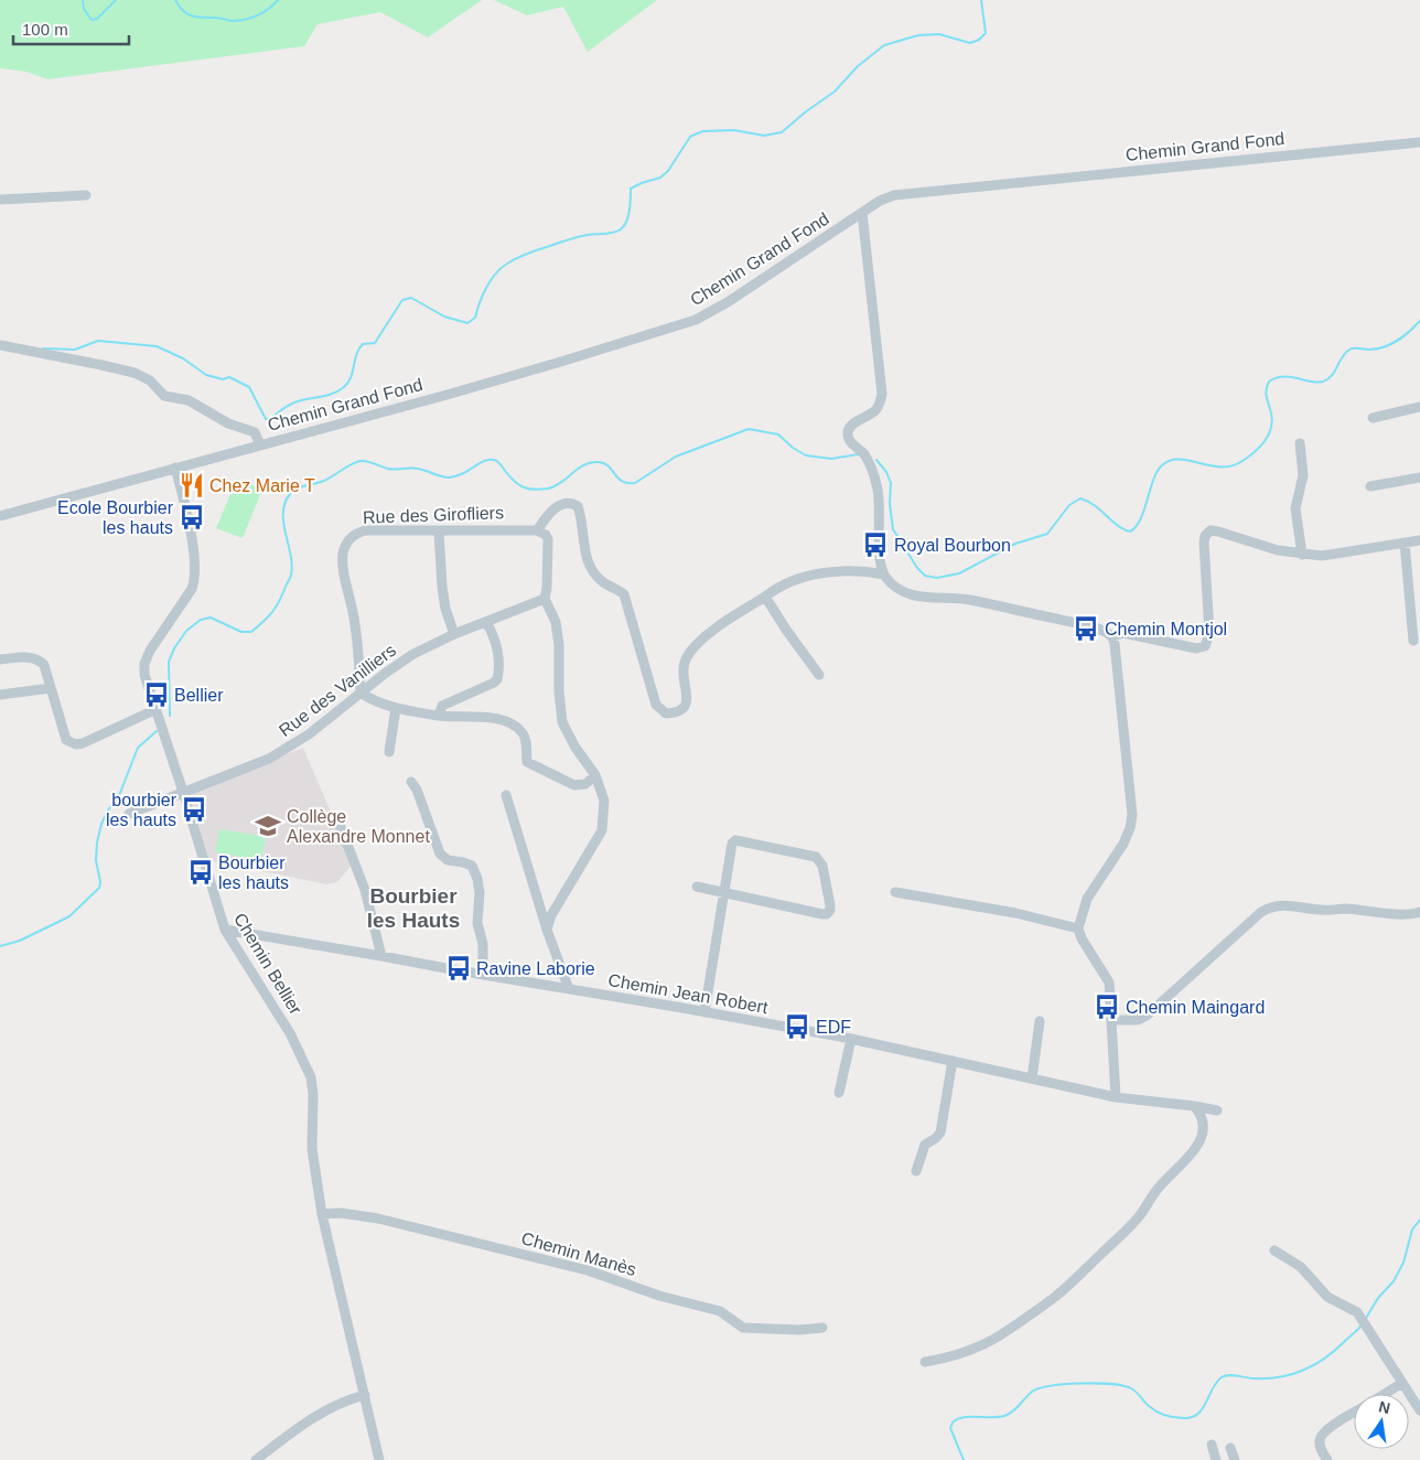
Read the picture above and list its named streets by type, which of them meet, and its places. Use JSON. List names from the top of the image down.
{
  "streets": {
    "street": [
      "Chemin Grand Fond",
      "Rue des Girofliers",
      "Rue des Vanilliers",
      "Chemin Bellier",
      "Chemin Jean Robert",
      "Chemin Manès"
    ]
  },
  "crossings": [
    ["Chemin Grand Fond", "Chemin Bellier"],
    ["Rue des Girofliers", "Rue des Vanilliers"],
    ["Rue des Vanilliers", "Chemin Bellier"],
    ["Chemin Bellier", "Chemin Jean Robert"],
    ["Chemin Bellier", "Chemin Manès"]
  ],
  "districts": ["Bourbier les Hauts"],
  "places": {
    "restaurant": ["Chez Marie T"],
    "bus stop": [
      "Ecole Bourbier les hauts",
      "Royal Bourbon",
      "Chemin Montjol",
      "Bellier",
      "bourbier les hauts",
      "Bourbier les hauts",
      "Ravine Laborie",
      "Chemin Maingard",
      "EDF"
    ],
    "school or university": ["Collège Alexandre Monnet"]
  },
  "scale_bar": "100 m",
  "north": "top"
}
